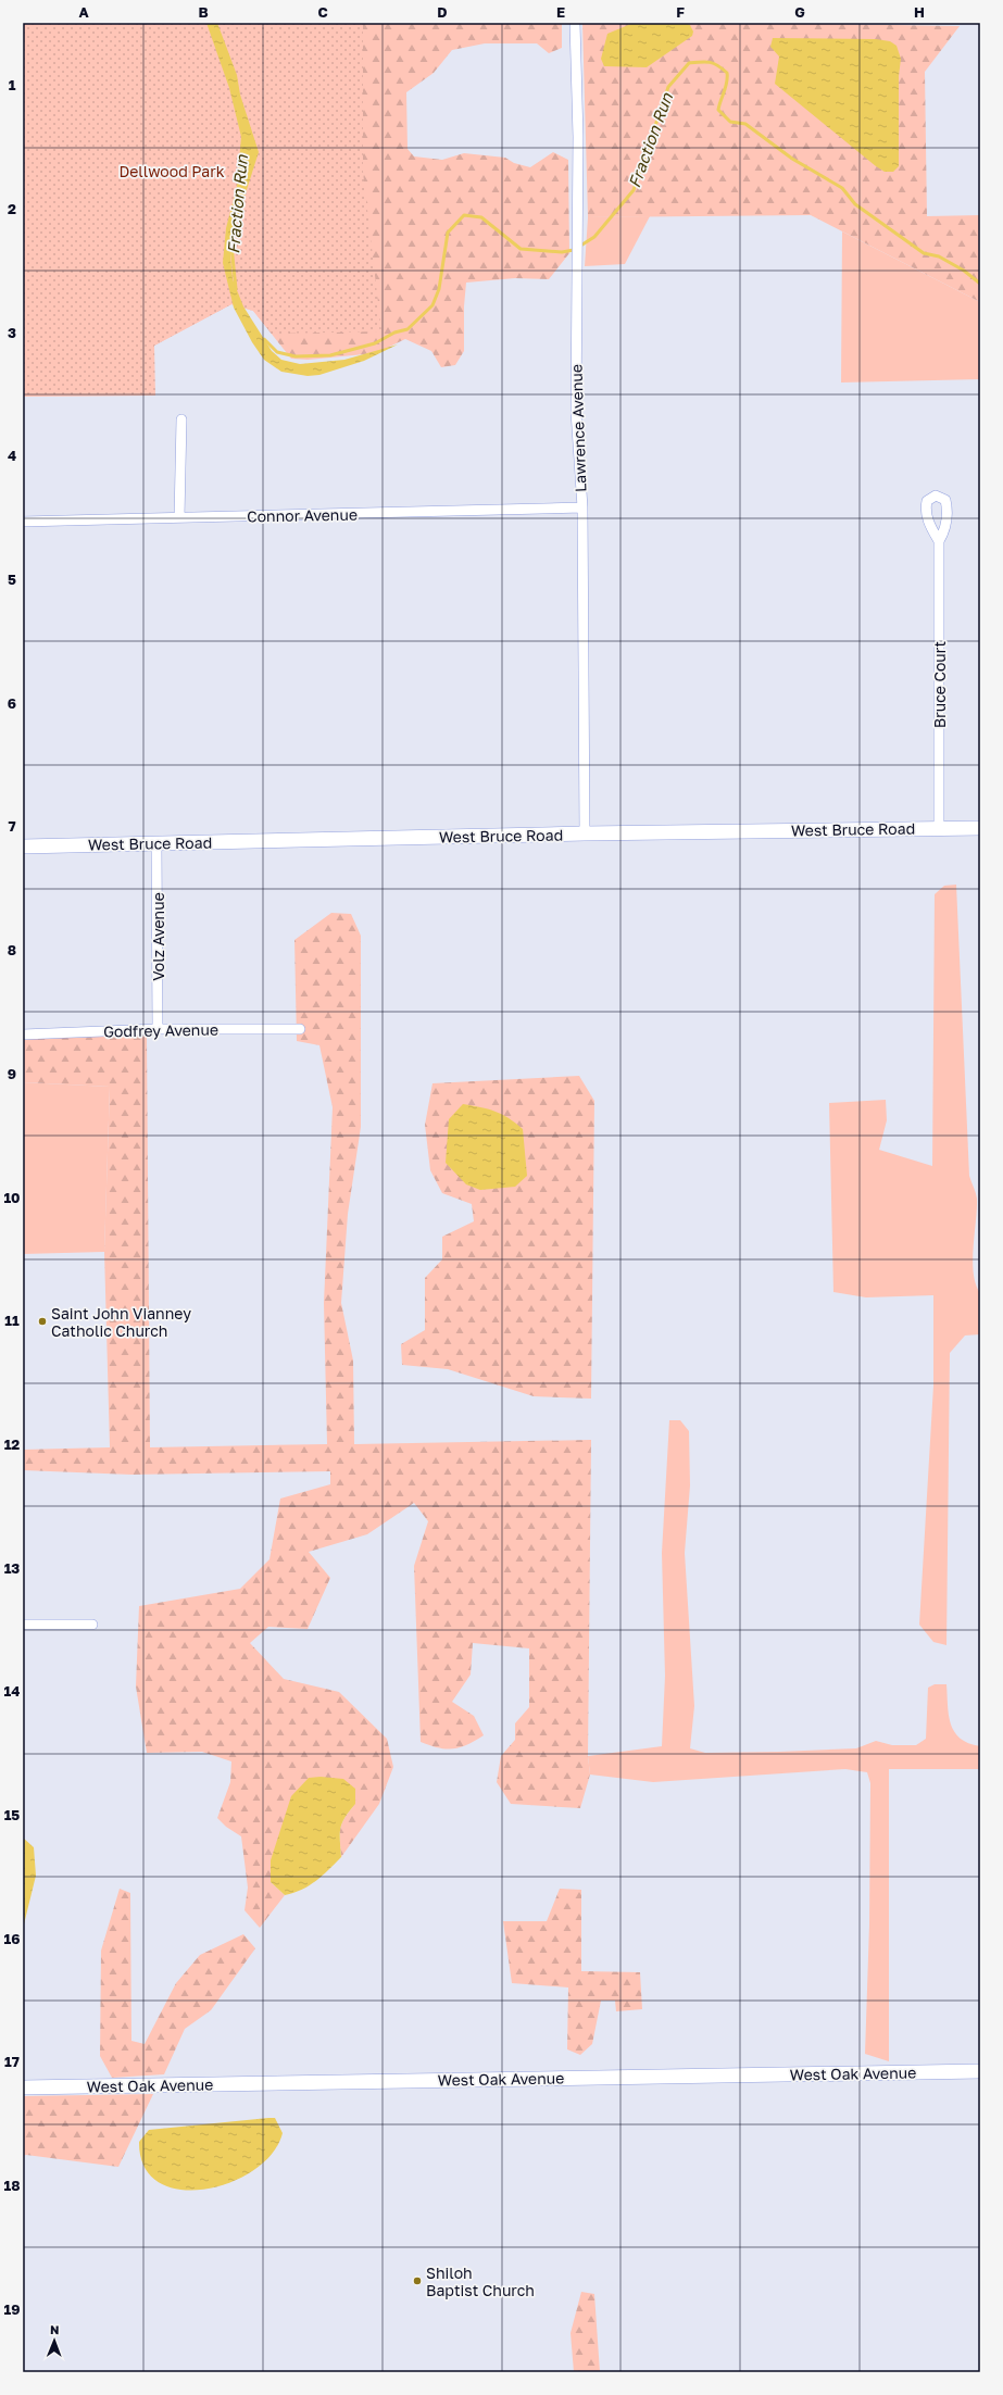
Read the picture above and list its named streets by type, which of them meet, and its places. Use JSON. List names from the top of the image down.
{
  "streets": {
    "street": [
      "Lawrence Avenue",
      "Connor Avenue",
      "Bruce Court",
      "West Bruce Road",
      "Volz Avenue",
      "Godfrey Avenue",
      "West Oak Avenue"
    ]
  },
  "crossings": [
    ["Lawrence Avenue", "Connor Avenue"],
    ["Lawrence Avenue", "West Bruce Road"],
    ["Bruce Court", "West Bruce Road"],
    ["West Bruce Road", "Volz Avenue"],
    ["Volz Avenue", "Godfrey Avenue"]
  ],
  "water": ["Fraction Run"],
  "parks": ["Dellwood Park"],
  "places": ["Saint John Vianney Catholic Church", "Shiloh Baptist Church"],
  "north": "top",
  "grid": {
    "columns": [
      "A",
      "B",
      "C",
      "D",
      "E",
      "F",
      "G",
      "H"
    ],
    "rows": [
      "1",
      "2",
      "3",
      "4",
      "5",
      "6",
      "7",
      "8",
      "9",
      "10",
      "11",
      "12",
      "13",
      "14",
      "15",
      "16",
      "17",
      "18",
      "19"
    ]
  }
}
